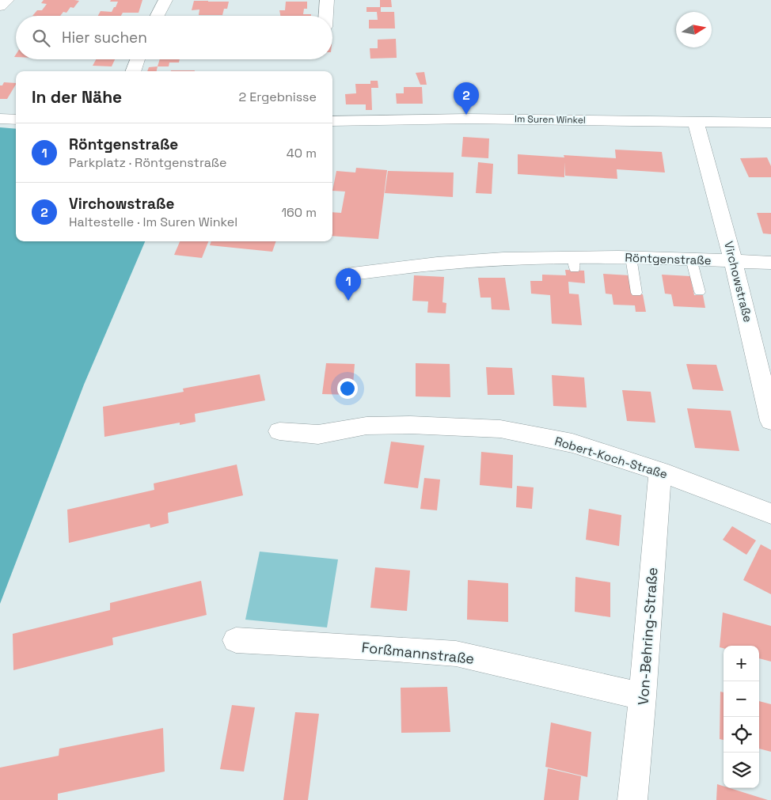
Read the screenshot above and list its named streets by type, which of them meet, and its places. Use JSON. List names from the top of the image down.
{
  "streets": {
    "street": [
      "Im Suren Winkel",
      "Röntgenstraße",
      "Virchowstraße",
      "Robert-Koch-Straße",
      "Von-Behring-Straße",
      "Forßmannstraße"
    ]
  },
  "crossings": [
    ["Im Suren Winkel", "Virchowstraße"],
    ["Röntgenstraße", "Virchowstraße"],
    ["Robert-Koch-Straße", "Von-Behring-Straße"],
    ["Von-Behring-Straße", "Forßmannstraße"]
  ],
  "north": "right",
  "page": {
    "search": "Hier suchen",
    "heading": ["In der Nähe", "2 Ergebnisse"],
    "pins": ["2", "1"],
    "list": [
      {
        "mark": "1",
        "name": "Röntgenstraße",
        "note": "Parkplatz · Röntgenstraße",
        "value": "40 m"
      },
      {
        "mark": "2",
        "name": "Virchowstraße",
        "note": "Haltestelle · Im Suren Winkel",
        "value": "160 m"
      }
    ],
    "map_buttons": ["+", "−"]
  }
}
